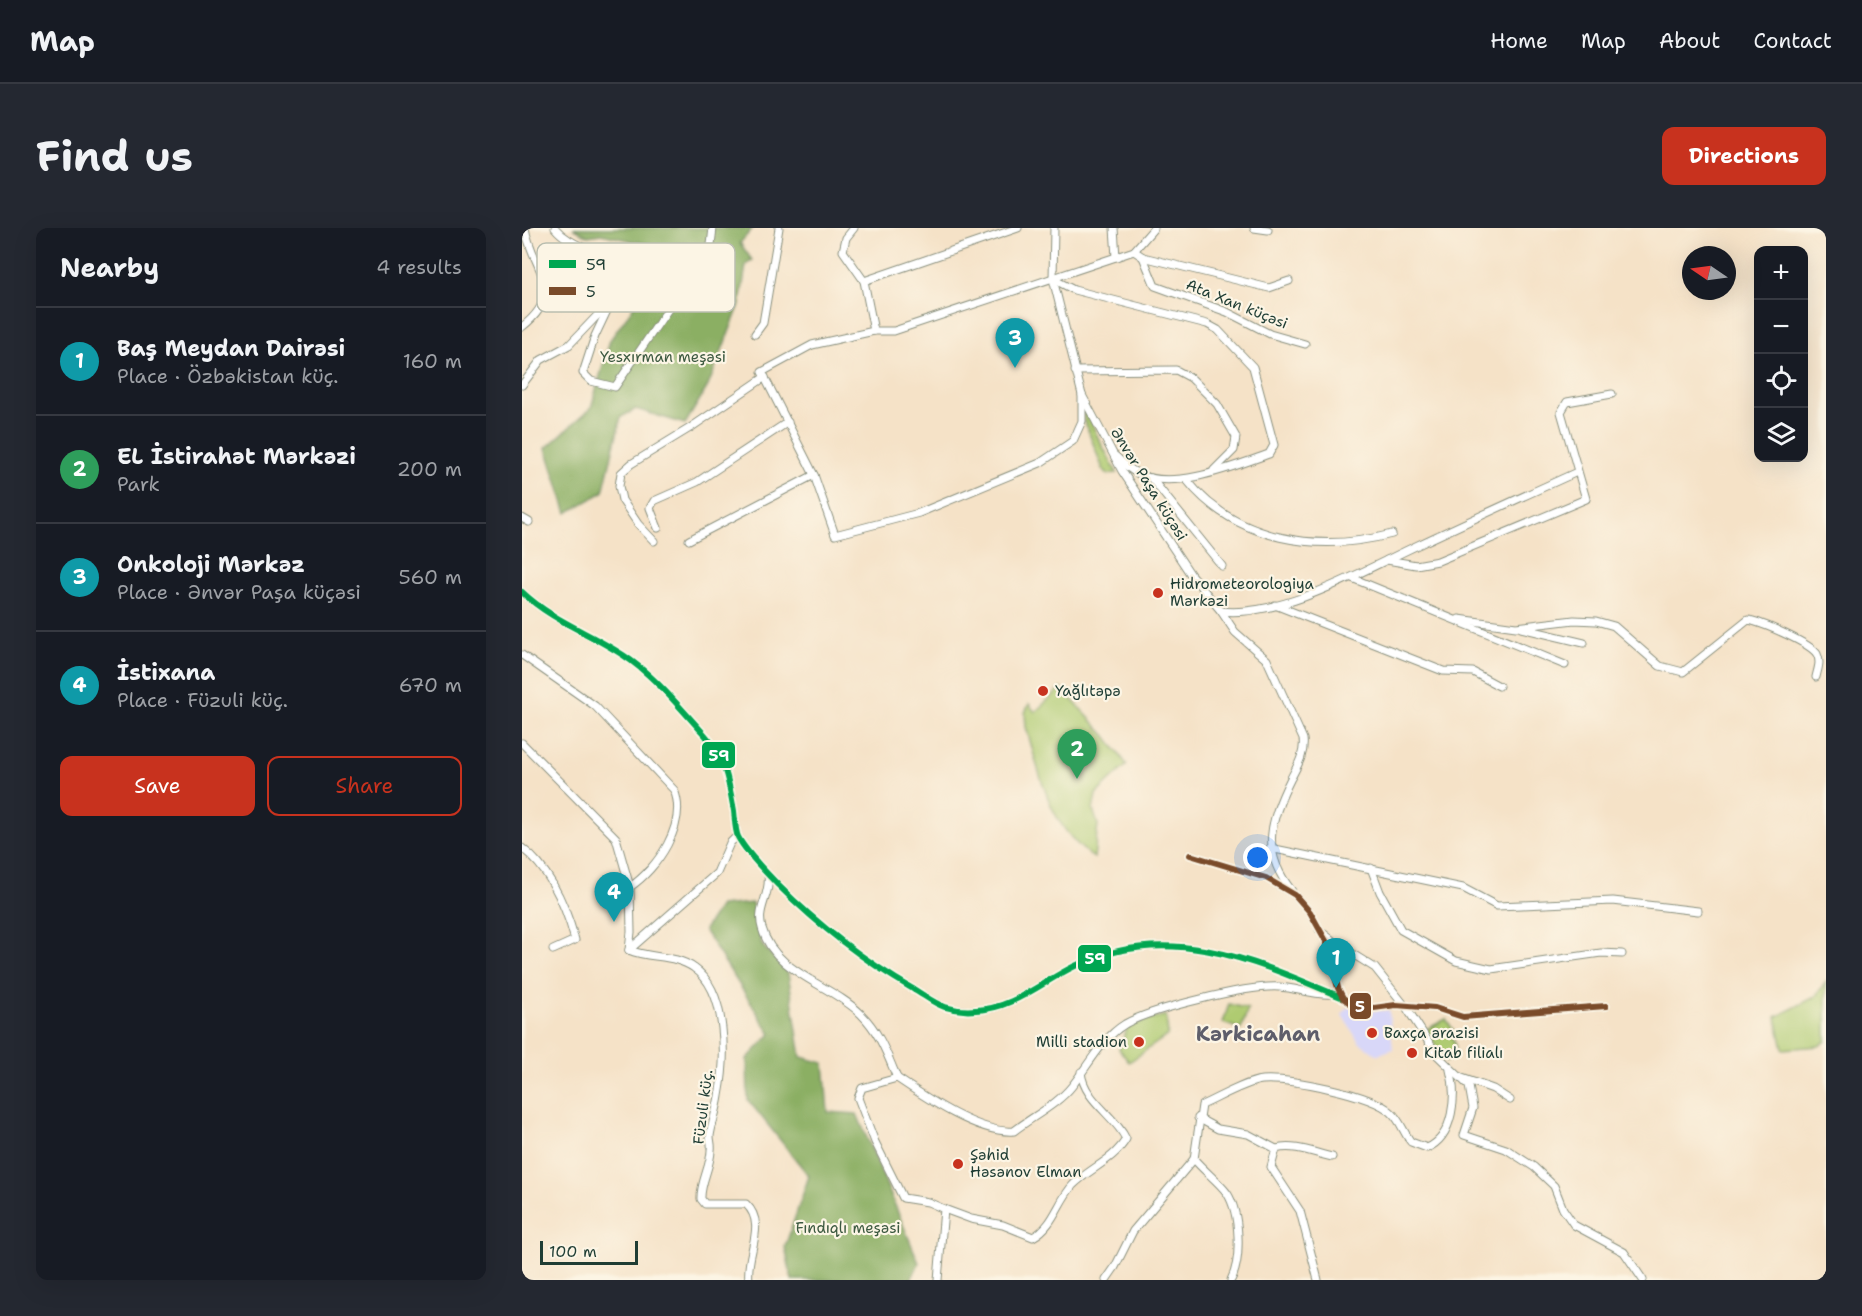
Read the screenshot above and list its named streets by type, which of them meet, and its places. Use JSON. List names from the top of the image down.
{
  "streets": {
    "street": ["Ata Xan küçəsi", "Ənvər Paşa küçəsi", "Füzuli küç."]
  },
  "districts": ["Kərkicahan"],
  "parks": ["Yesxırman meşəsi", "Fındıqlı meşəsi"],
  "places": [
    "Hidrometeorologiya Mərkəzi",
    "Yağlıtəpə",
    "Baxça ərazisi",
    "Milli stadion",
    "Kitab filialı",
    "Şəhid Həsənov Elman"
  ],
  "lines": ["transit line 59", "transit line 5"],
  "legend": ["59", "5"],
  "scale_bar": "100 m",
  "north": "left",
  "page": {
    "header": "Map",
    "nav": [
      "Home",
      "Map",
      "About",
      "Contact"
    ],
    "buttons": [
      "Directions",
      ["Save", "Share"]
    ],
    "title": "Find us",
    "heading": ["Nearby", "4 results"],
    "map_buttons": ["+", "−"],
    "list": [
      {
        "mark": "1",
        "name": "Baş Meydan Dairəsi",
        "note": "Place · Özbəkistan küç.",
        "value": "160 m"
      },
      {
        "mark": "2",
        "name": "EL İstirahət Mərkəzi",
        "note": "Park",
        "value": "200 m"
      },
      {
        "mark": "3",
        "name": "Onkoloji Mərkəz",
        "note": "Place · Ənvər Paşa küçəsi",
        "value": "560 m"
      },
      {
        "mark": "4",
        "name": "İstixana",
        "note": "Place · Füzuli küç.",
        "value": "670 m"
      }
    ],
    "pins": [
      "3",
      "2",
      "4",
      "1"
    ],
    "scale": "100 m"
  }
}
